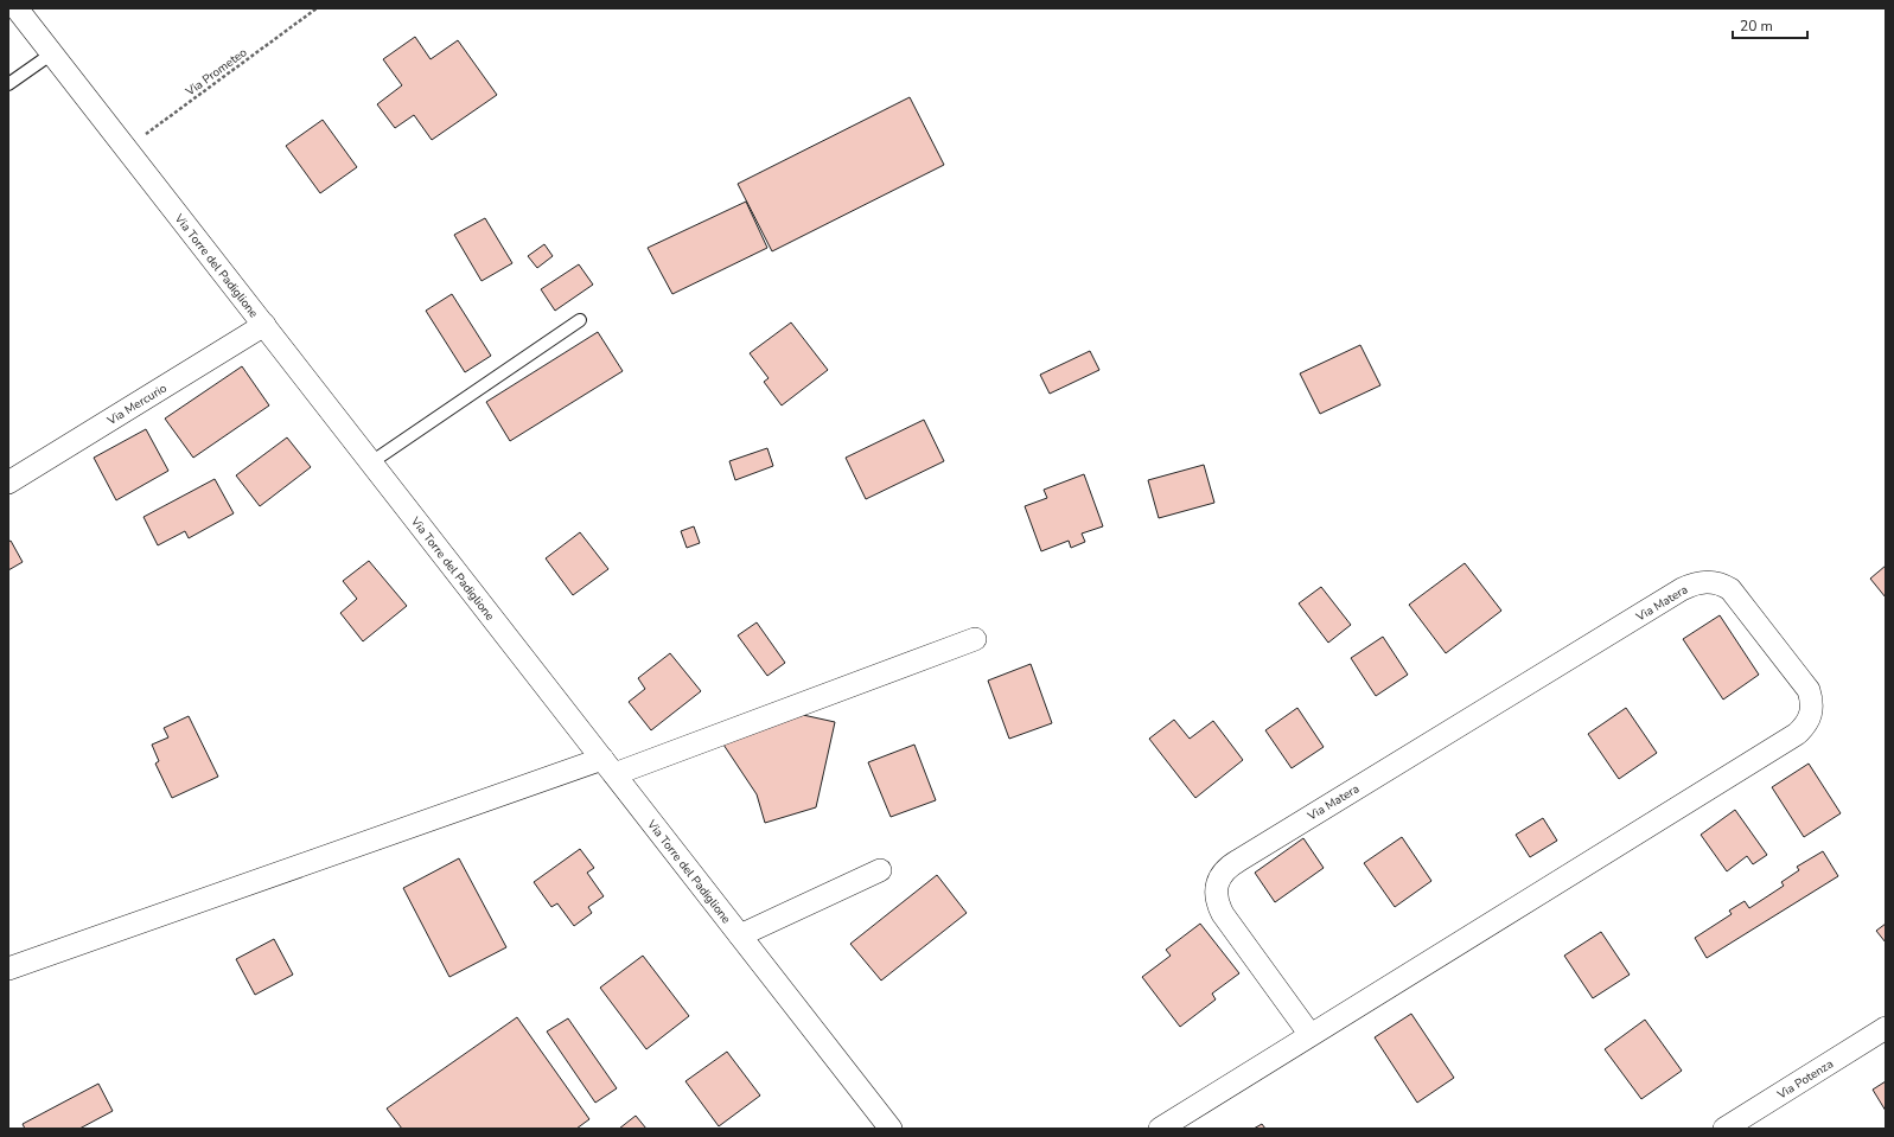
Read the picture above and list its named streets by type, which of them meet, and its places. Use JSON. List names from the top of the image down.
{
  "streets": {
    "street": [
      "Via Torre del Padiglione",
      "Via Mercurio",
      "Via Matera",
      "Via Potenza"
    ],
    "path": ["Via Prometeo"]
  },
  "crossings": [
    ["Via Prometeo", "Via Torre del Padiglione"],
    ["Via Torre del Padiglione", "Via Mercurio"]
  ],
  "scale_bar": "20 m"
}
